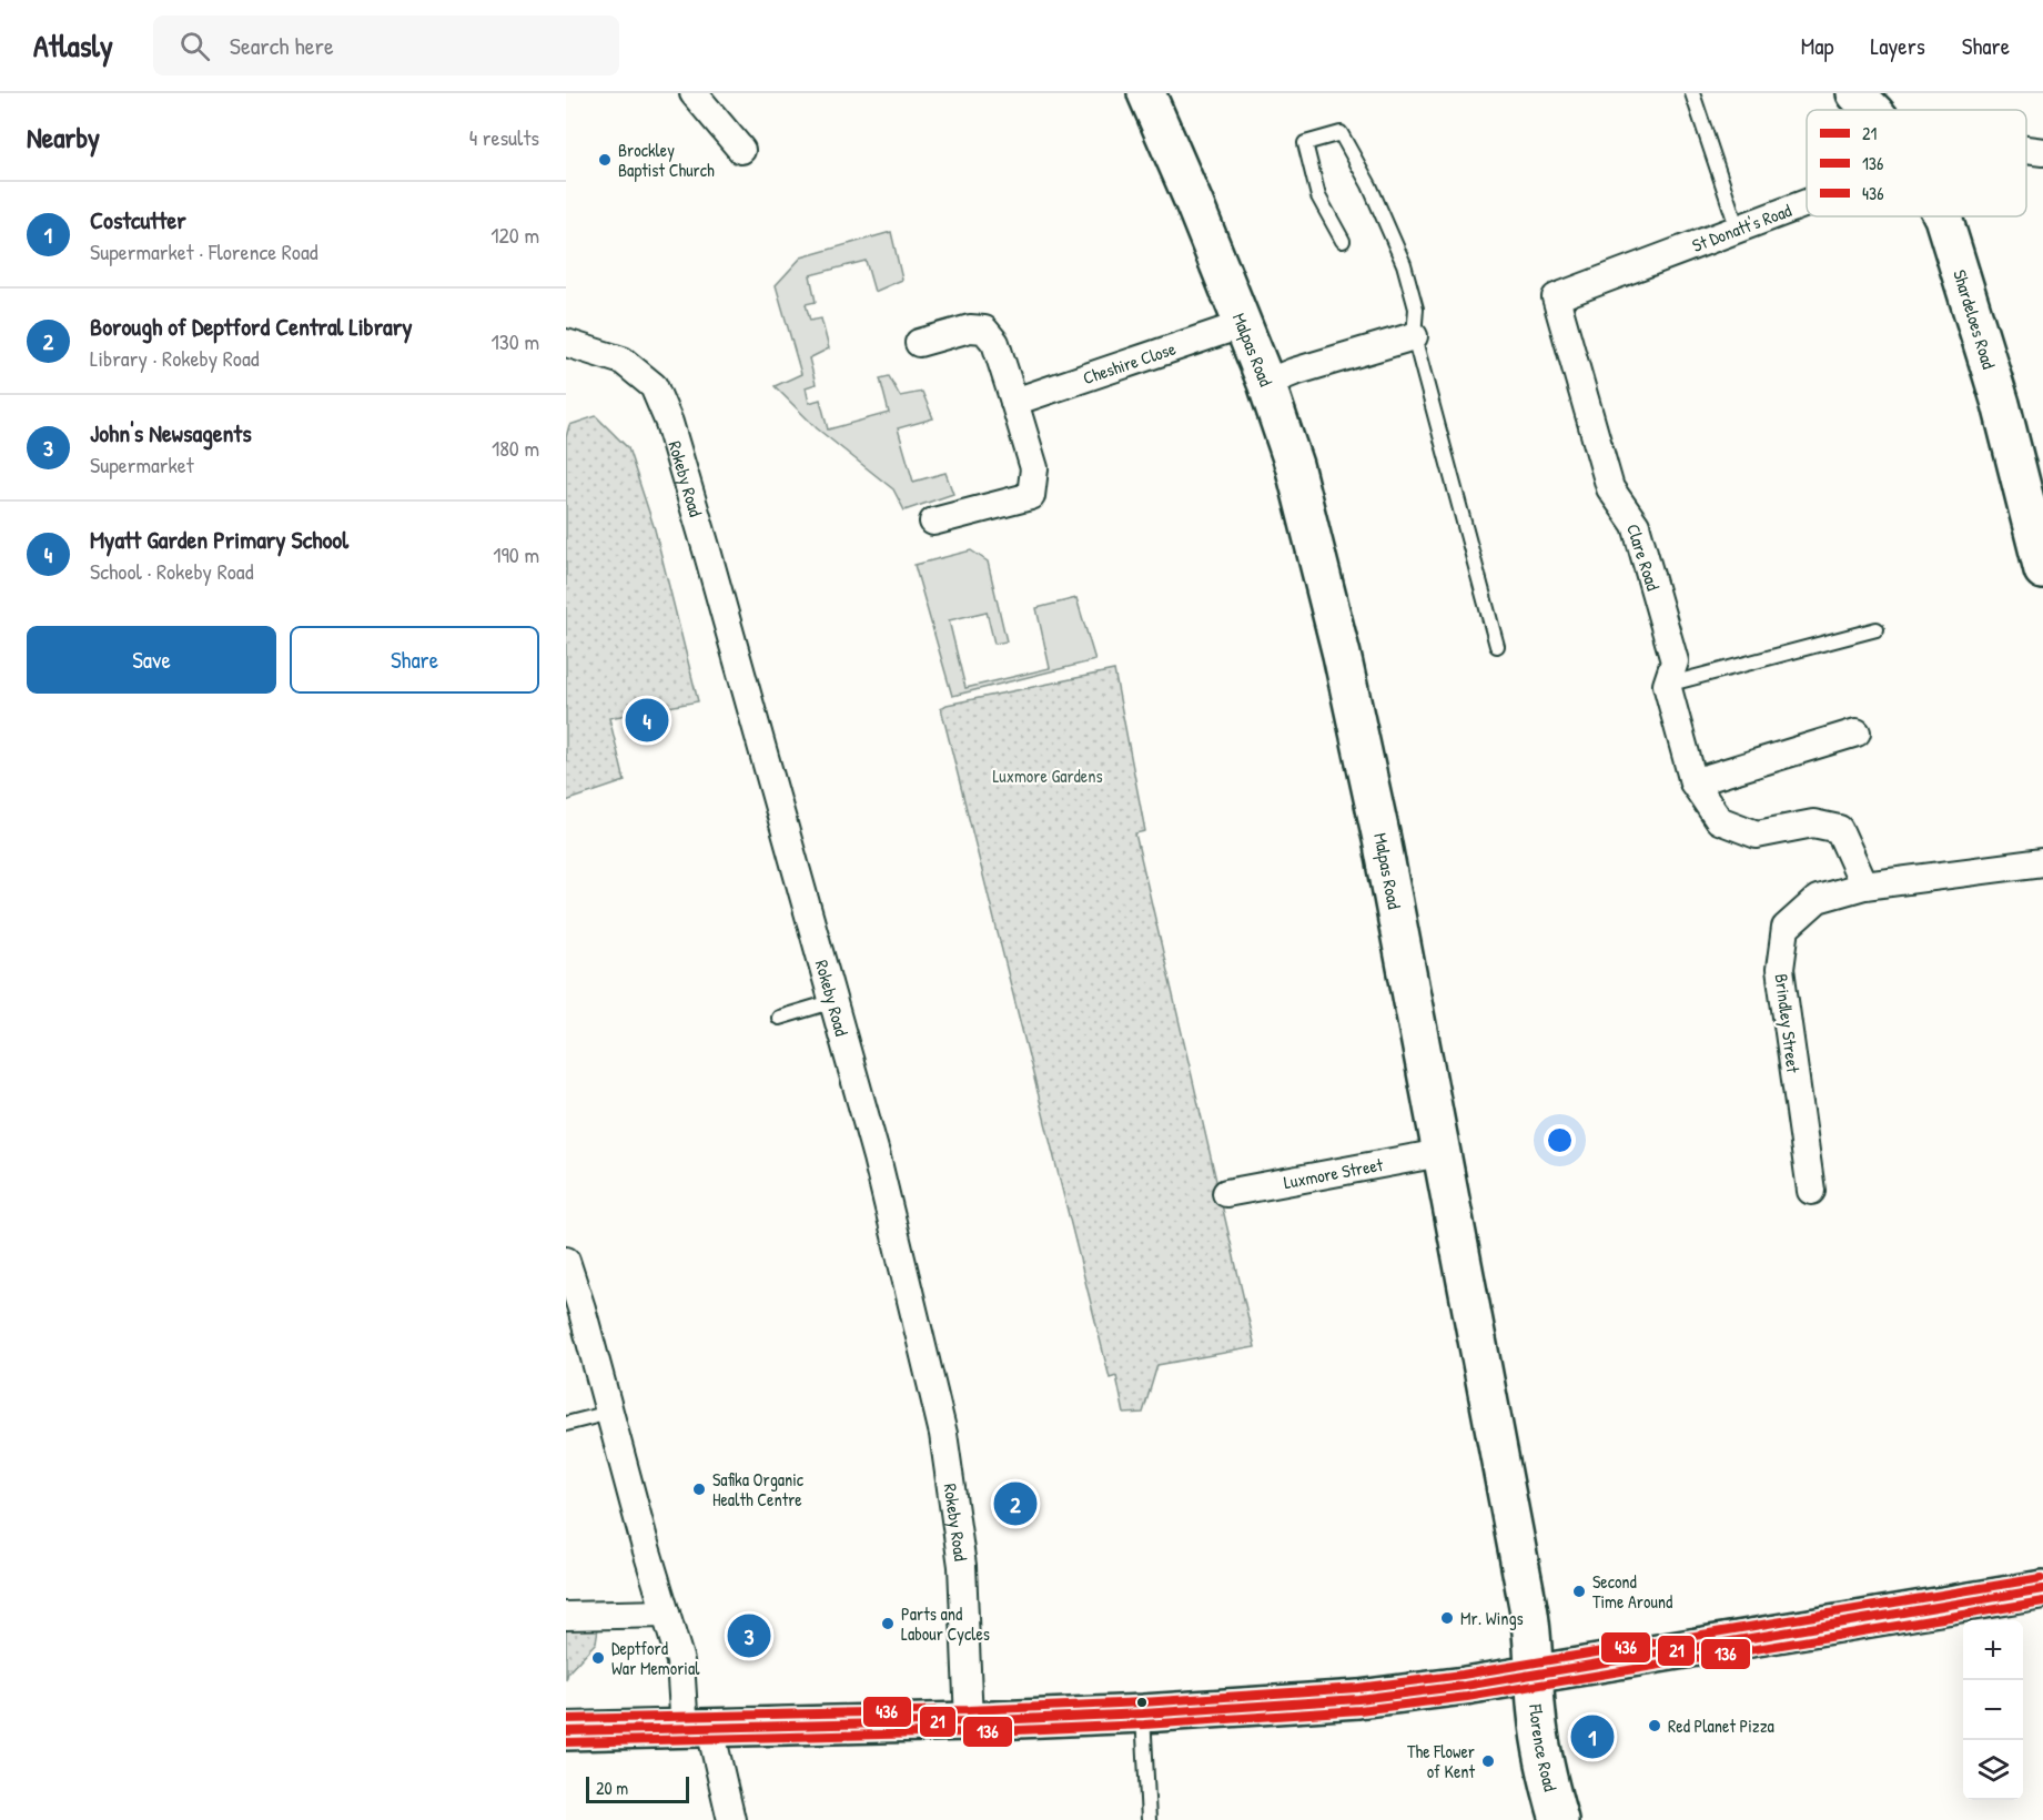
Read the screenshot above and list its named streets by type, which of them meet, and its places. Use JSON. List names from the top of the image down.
{
  "streets": {
    "main road": ["Shardeloes Road", "Malpas Road", "Florence Road"],
    "street": [
      "St Donatt's Road",
      "Cheshire Close",
      "Rokeby Road",
      "Clare Road",
      "Brindley Street",
      "Luxmore Street"
    ]
  },
  "crossings": [
    ["St Donatt's Road", "Clare Road"],
    ["Malpas Road", "Cheshire Close"],
    ["Malpas Road", "Luxmore Street"],
    ["Malpas Road", "Florence Road"],
    ["Clare Road", "Brindley Street"]
  ],
  "parks": ["Luxmore Gardens"],
  "places": [
    "Brockley Baptist Church",
    "Safika Organic Health Centre",
    "Second Time Around",
    "Mr. Wings",
    "Parts and Labour Cycles",
    "Deptford War Memorial",
    "Red Planet Pizza",
    "The Flower of Kent"
  ],
  "lines": ["transit line 436", "transit line 21", "transit line 136"],
  "legend": ["21", "136", "436"],
  "scale_bar": "20 m",
  "page": {
    "header": "Atlasly",
    "search": "Search here",
    "nav": ["Map", "Layers", "Share"],
    "heading": ["Nearby", "4 results"],
    "list": [
      {
        "mark": "1",
        "name": "Costcutter",
        "note": "Supermarket · Florence Road",
        "value": "120 m"
      },
      {
        "mark": "2",
        "name": "Borough of Deptford Central Library",
        "note": "Library · Rokeby Road",
        "value": "130 m"
      },
      {
        "mark": "3",
        "name": "John's Newsagents",
        "note": "Supermarket",
        "value": "180 m"
      },
      {
        "mark": "4",
        "name": "Myatt Garden Primary School",
        "note": "School · Rokeby Road",
        "value": "190 m"
      }
    ],
    "buttons": ["Save", "Share"],
    "pins": [
      "4",
      "2",
      "3",
      "1"
    ],
    "map_buttons": ["+", "−"],
    "scale": "20 m"
  }
}
